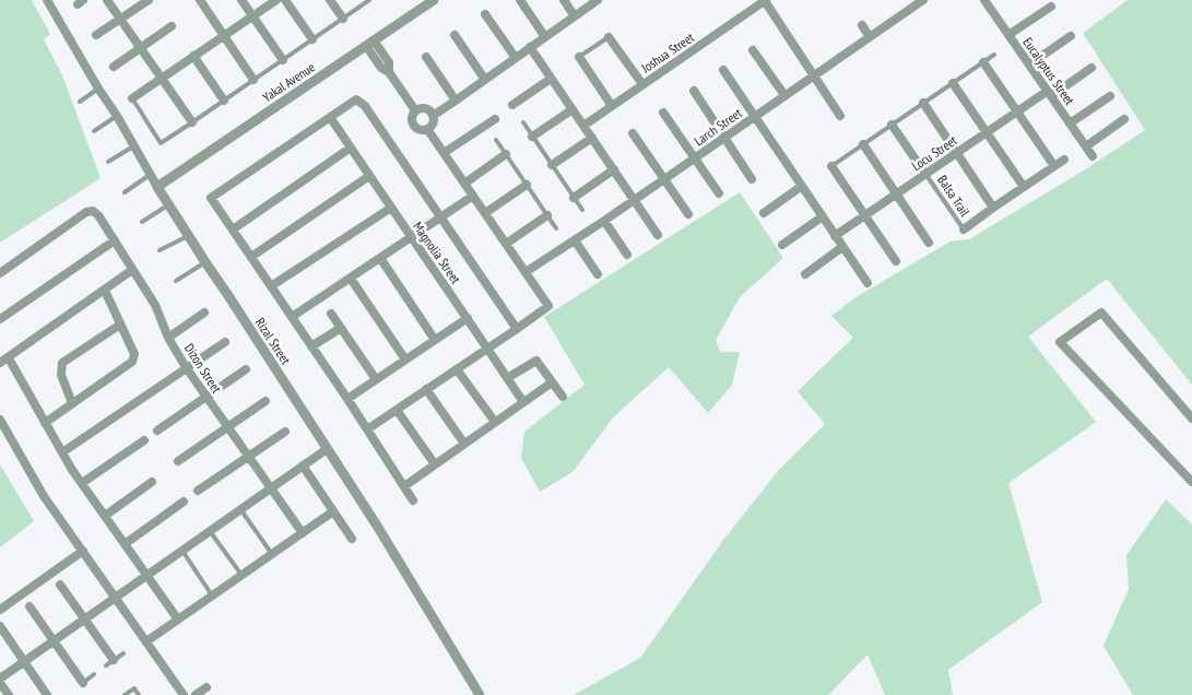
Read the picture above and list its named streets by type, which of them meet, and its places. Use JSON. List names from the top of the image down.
{
  "streets": {
    "street": [
      "Joshua Street",
      "Eucalyptus Street",
      "Yakal Avenue",
      "Larch Street",
      "Locu Street",
      "Magnolia Street",
      "Rizal Street",
      "Dizon Street"
    ],
    "lane": ["Balsa Trail"]
  },
  "crossings": [
    ["Eucalyptus Street", "Locu Street"],
    ["Yakal Avenue", "Rizal Street"],
    ["Locu Street", "Balsa Trail"]
  ]
}
